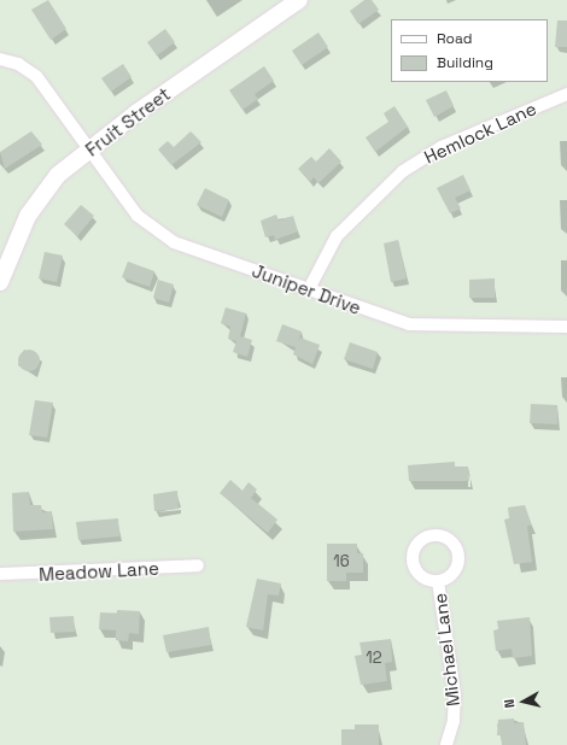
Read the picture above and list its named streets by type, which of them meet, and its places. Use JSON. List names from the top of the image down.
{
  "streets": {
    "street": [
      "Fruit Street",
      "Hemlock Lane",
      "Juniper Drive",
      "Meadow Lane",
      "Michael Lane"
    ]
  },
  "crossings": [
    ["Fruit Street", "Juniper Drive"],
    ["Hemlock Lane", "Juniper Drive"]
  ],
  "house_numbers": ["16", "12"],
  "legend": ["Road", "Building"],
  "north": "left"
}
